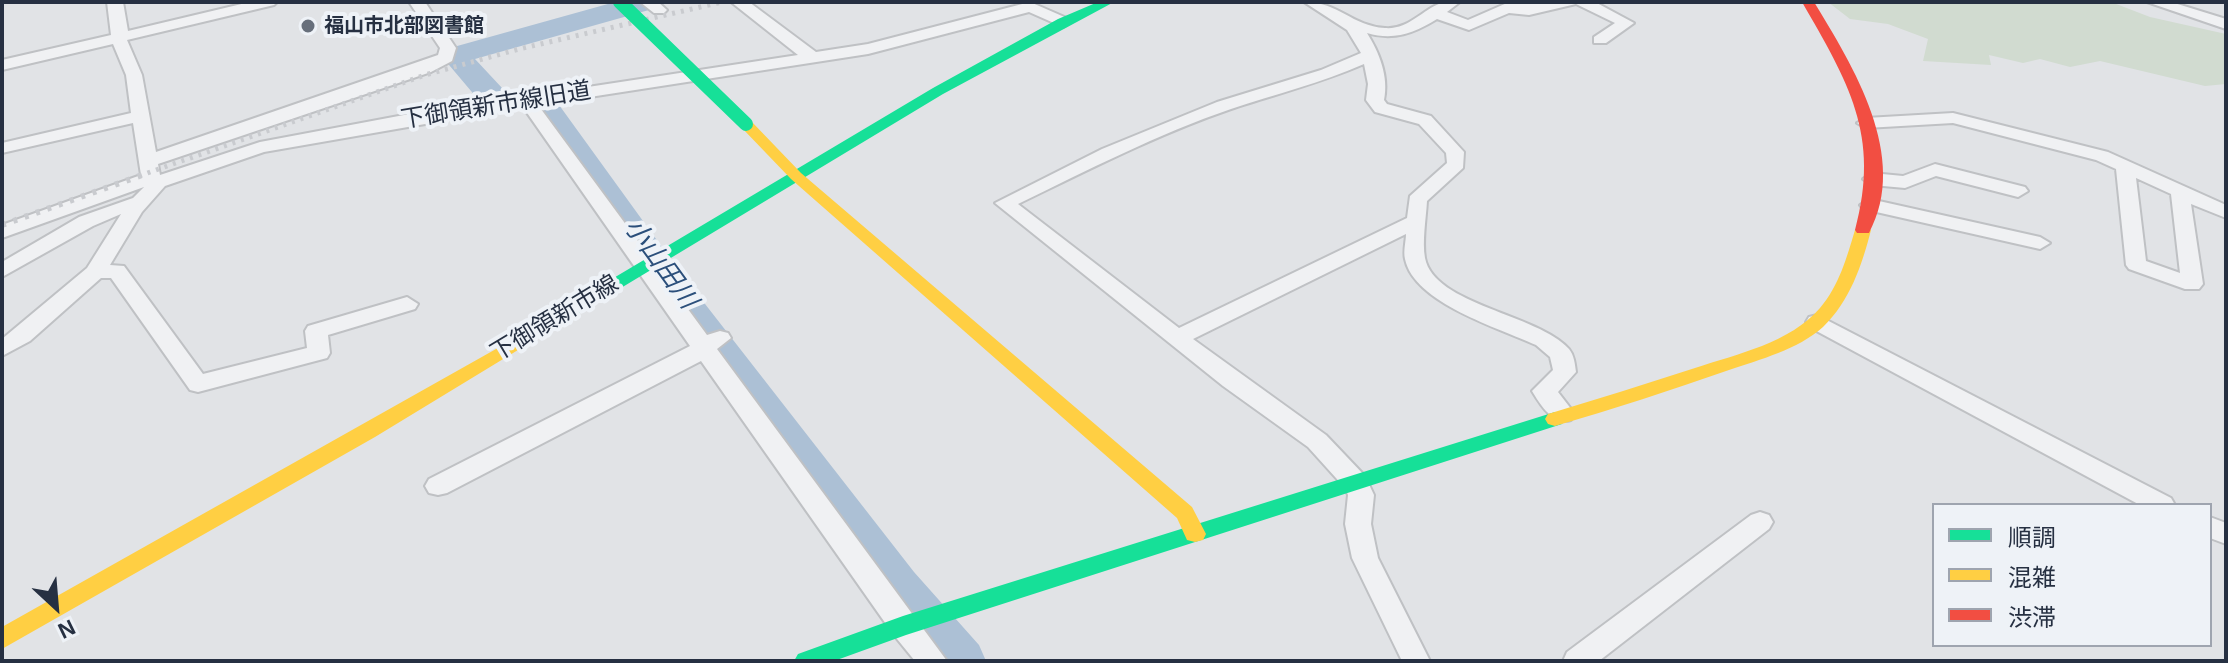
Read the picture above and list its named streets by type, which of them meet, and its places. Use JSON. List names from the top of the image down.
{
  "streets": {
    "street": ["下御領新市線旧道", "下御領新市線"]
  },
  "crossings": [
    ["下御領新市線旧道", "下御領新市線"]
  ],
  "water": ["小山田川"],
  "places": ["福山市北部図書館"],
  "legend": ["順調", "混雑", "渋滞"],
  "north": "bottom right"
}
